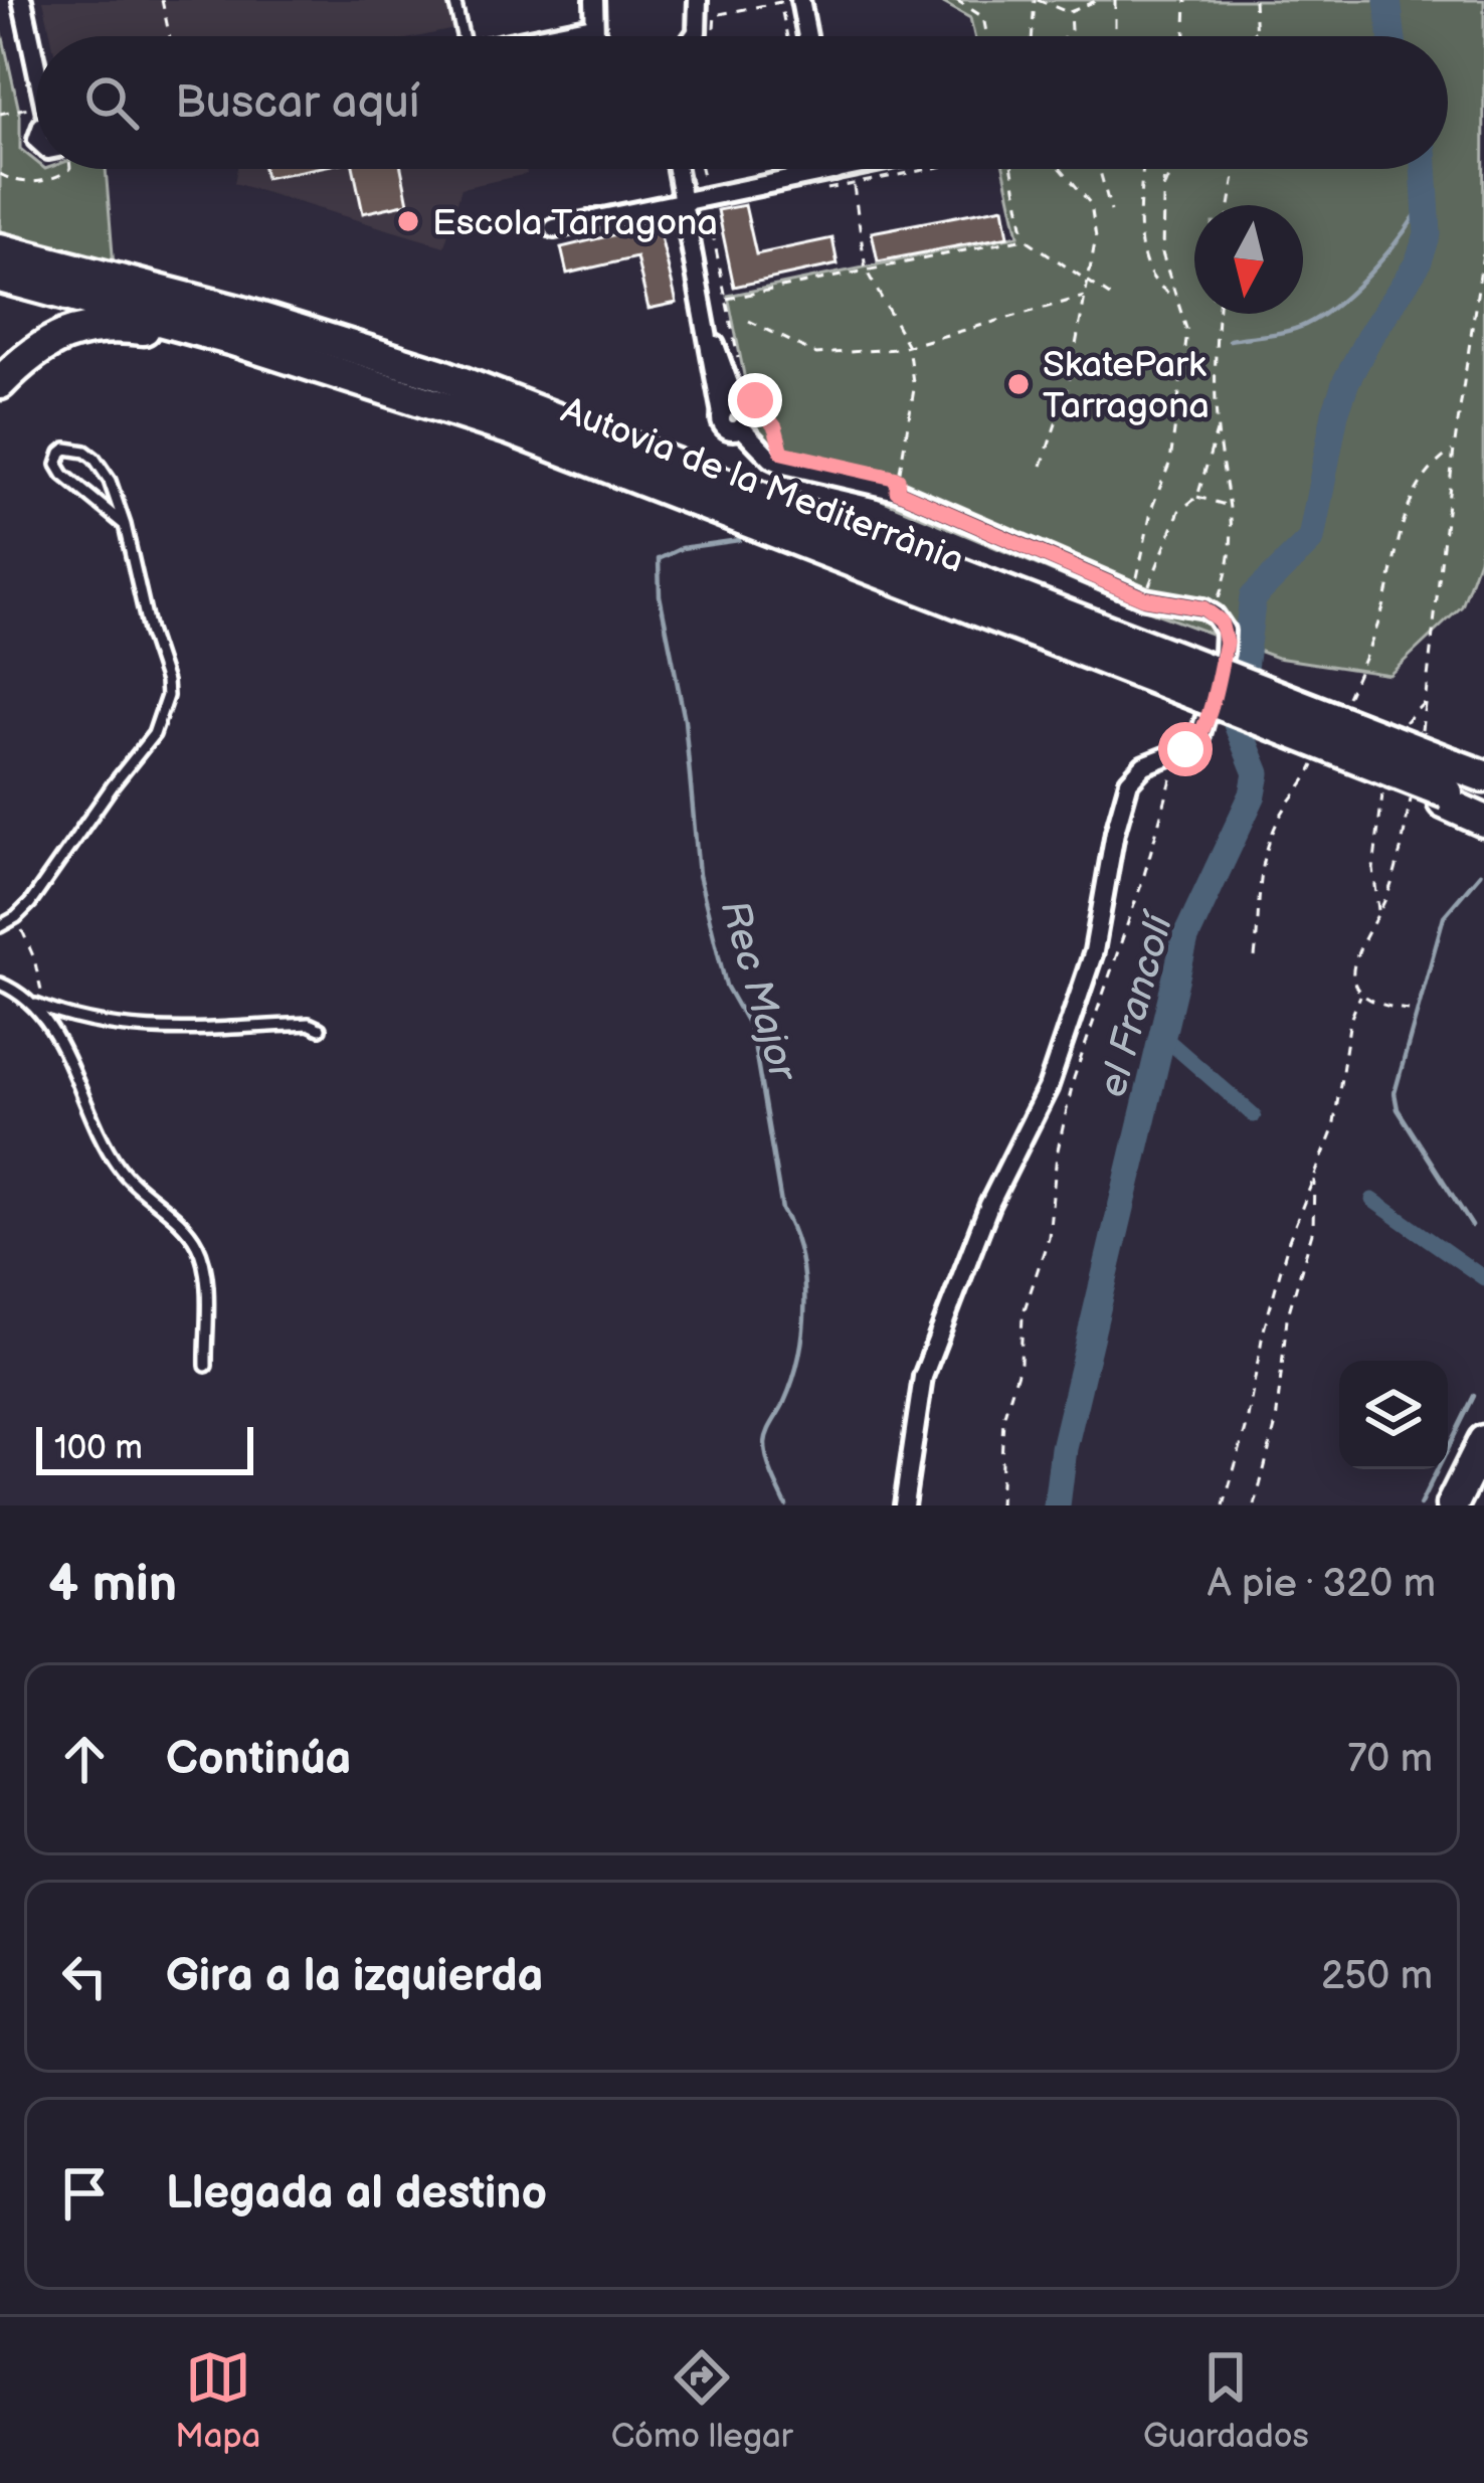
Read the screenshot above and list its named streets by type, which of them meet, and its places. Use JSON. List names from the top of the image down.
{
  "streets": {
    "highway": ["Autovia de la Mediterrània"]
  },
  "water": ["Rec Major", "el Francolí"],
  "places": ["Escola Tarragona", "SkatePark Tarragona"],
  "scale_bar": "100 m",
  "north": "bottom",
  "page": {
    "search": "Buscar aquí",
    "scale": "100 m",
    "heading": ["4 min", "A pie · 320 m"],
    "list": [
      ["Continúa", "70 m"],
      ["Gira a la izquierda", "250 m"],
      "Llegada al destino"
    ],
    "nav": ["Mapa", "Cómo llegar", "Guardados"]
  }
}
